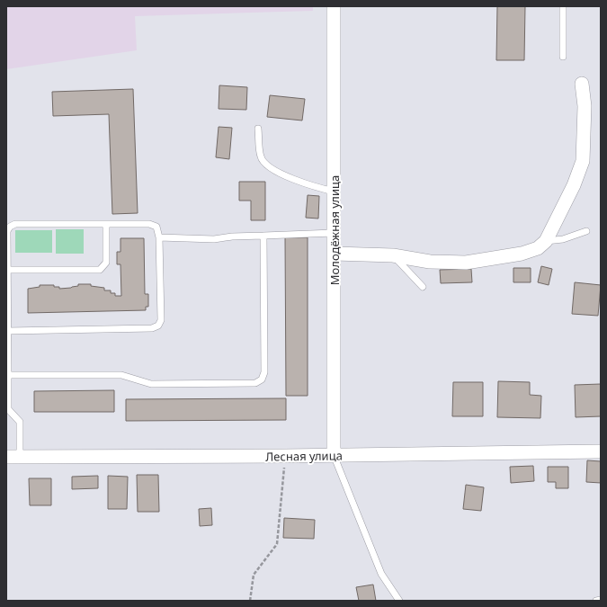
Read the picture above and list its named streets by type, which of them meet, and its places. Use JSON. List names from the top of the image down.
{
  "streets": {
    "street": ["Молодёжная улица", "Лесная улица"]
  },
  "crossings": [
    ["Молодёжная улица", "Лесная улица"]
  ]
}
